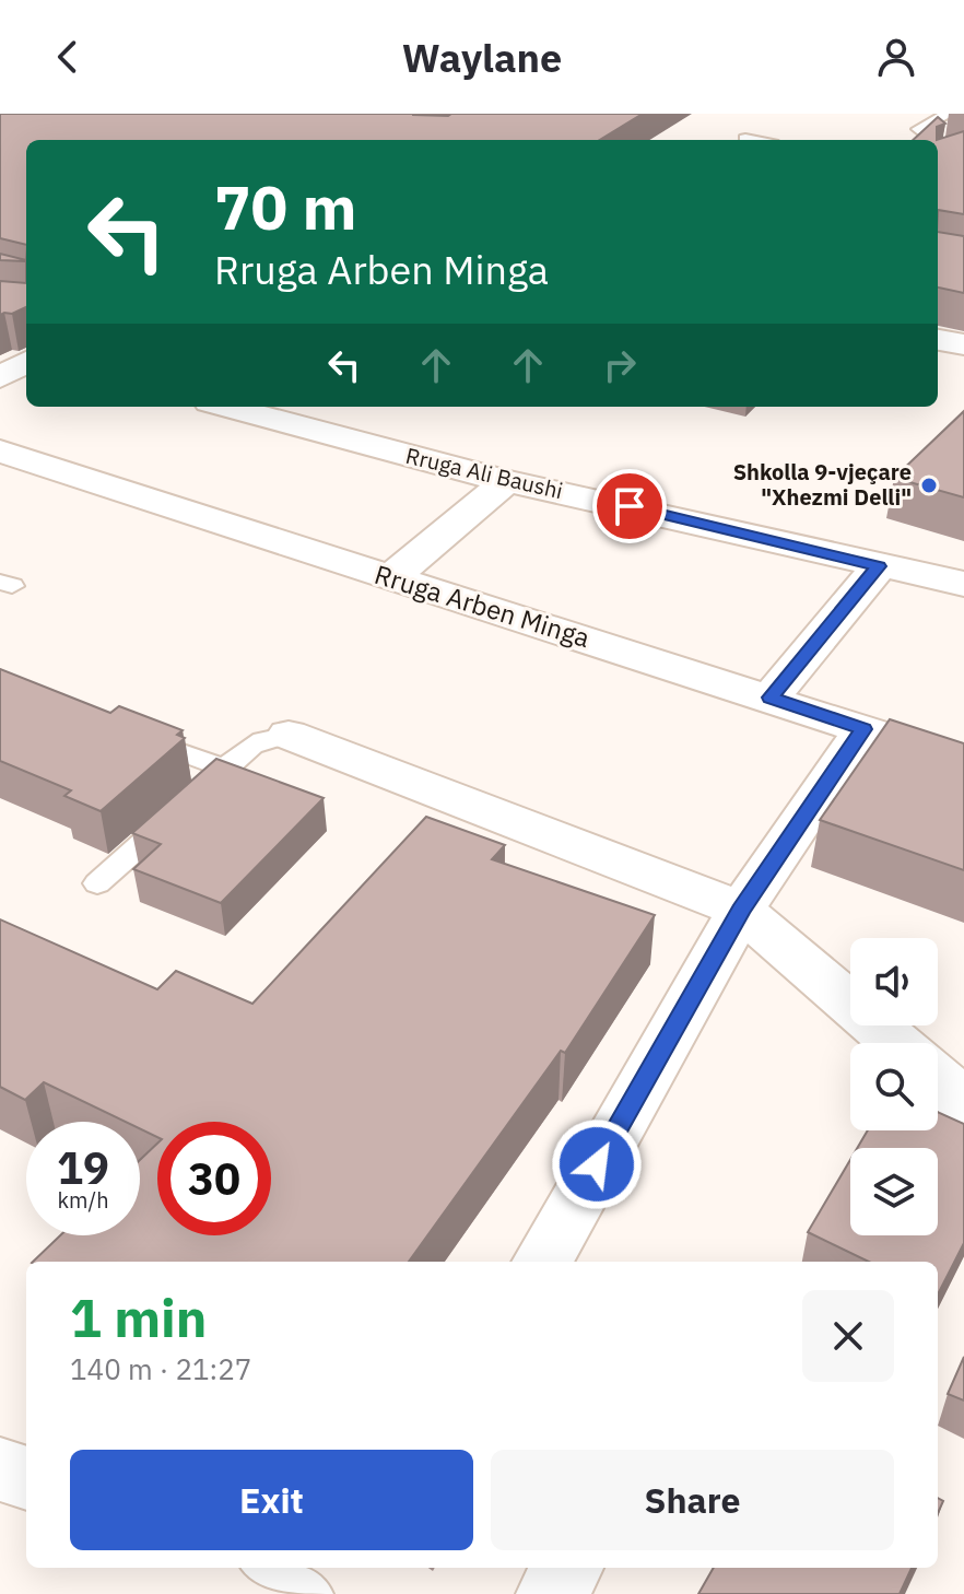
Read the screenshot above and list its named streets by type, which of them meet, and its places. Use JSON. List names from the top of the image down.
{
  "streets": {
    "street": ["Rruga Ali Baushi", "Rruga Arben Minga"]
  },
  "places": ["Shkolla 9-vjeçare \"Xhezmi Delli\""],
  "page": {
    "header": "Waylane",
    "turn": ["70 m", "Rruga Arben Minga"],
    "speed": "19 km/h",
    "limit": "30",
    "heading": ["1 min", "140 m · 21:27"],
    "buttons": ["Exit", "Share"]
  }
}
